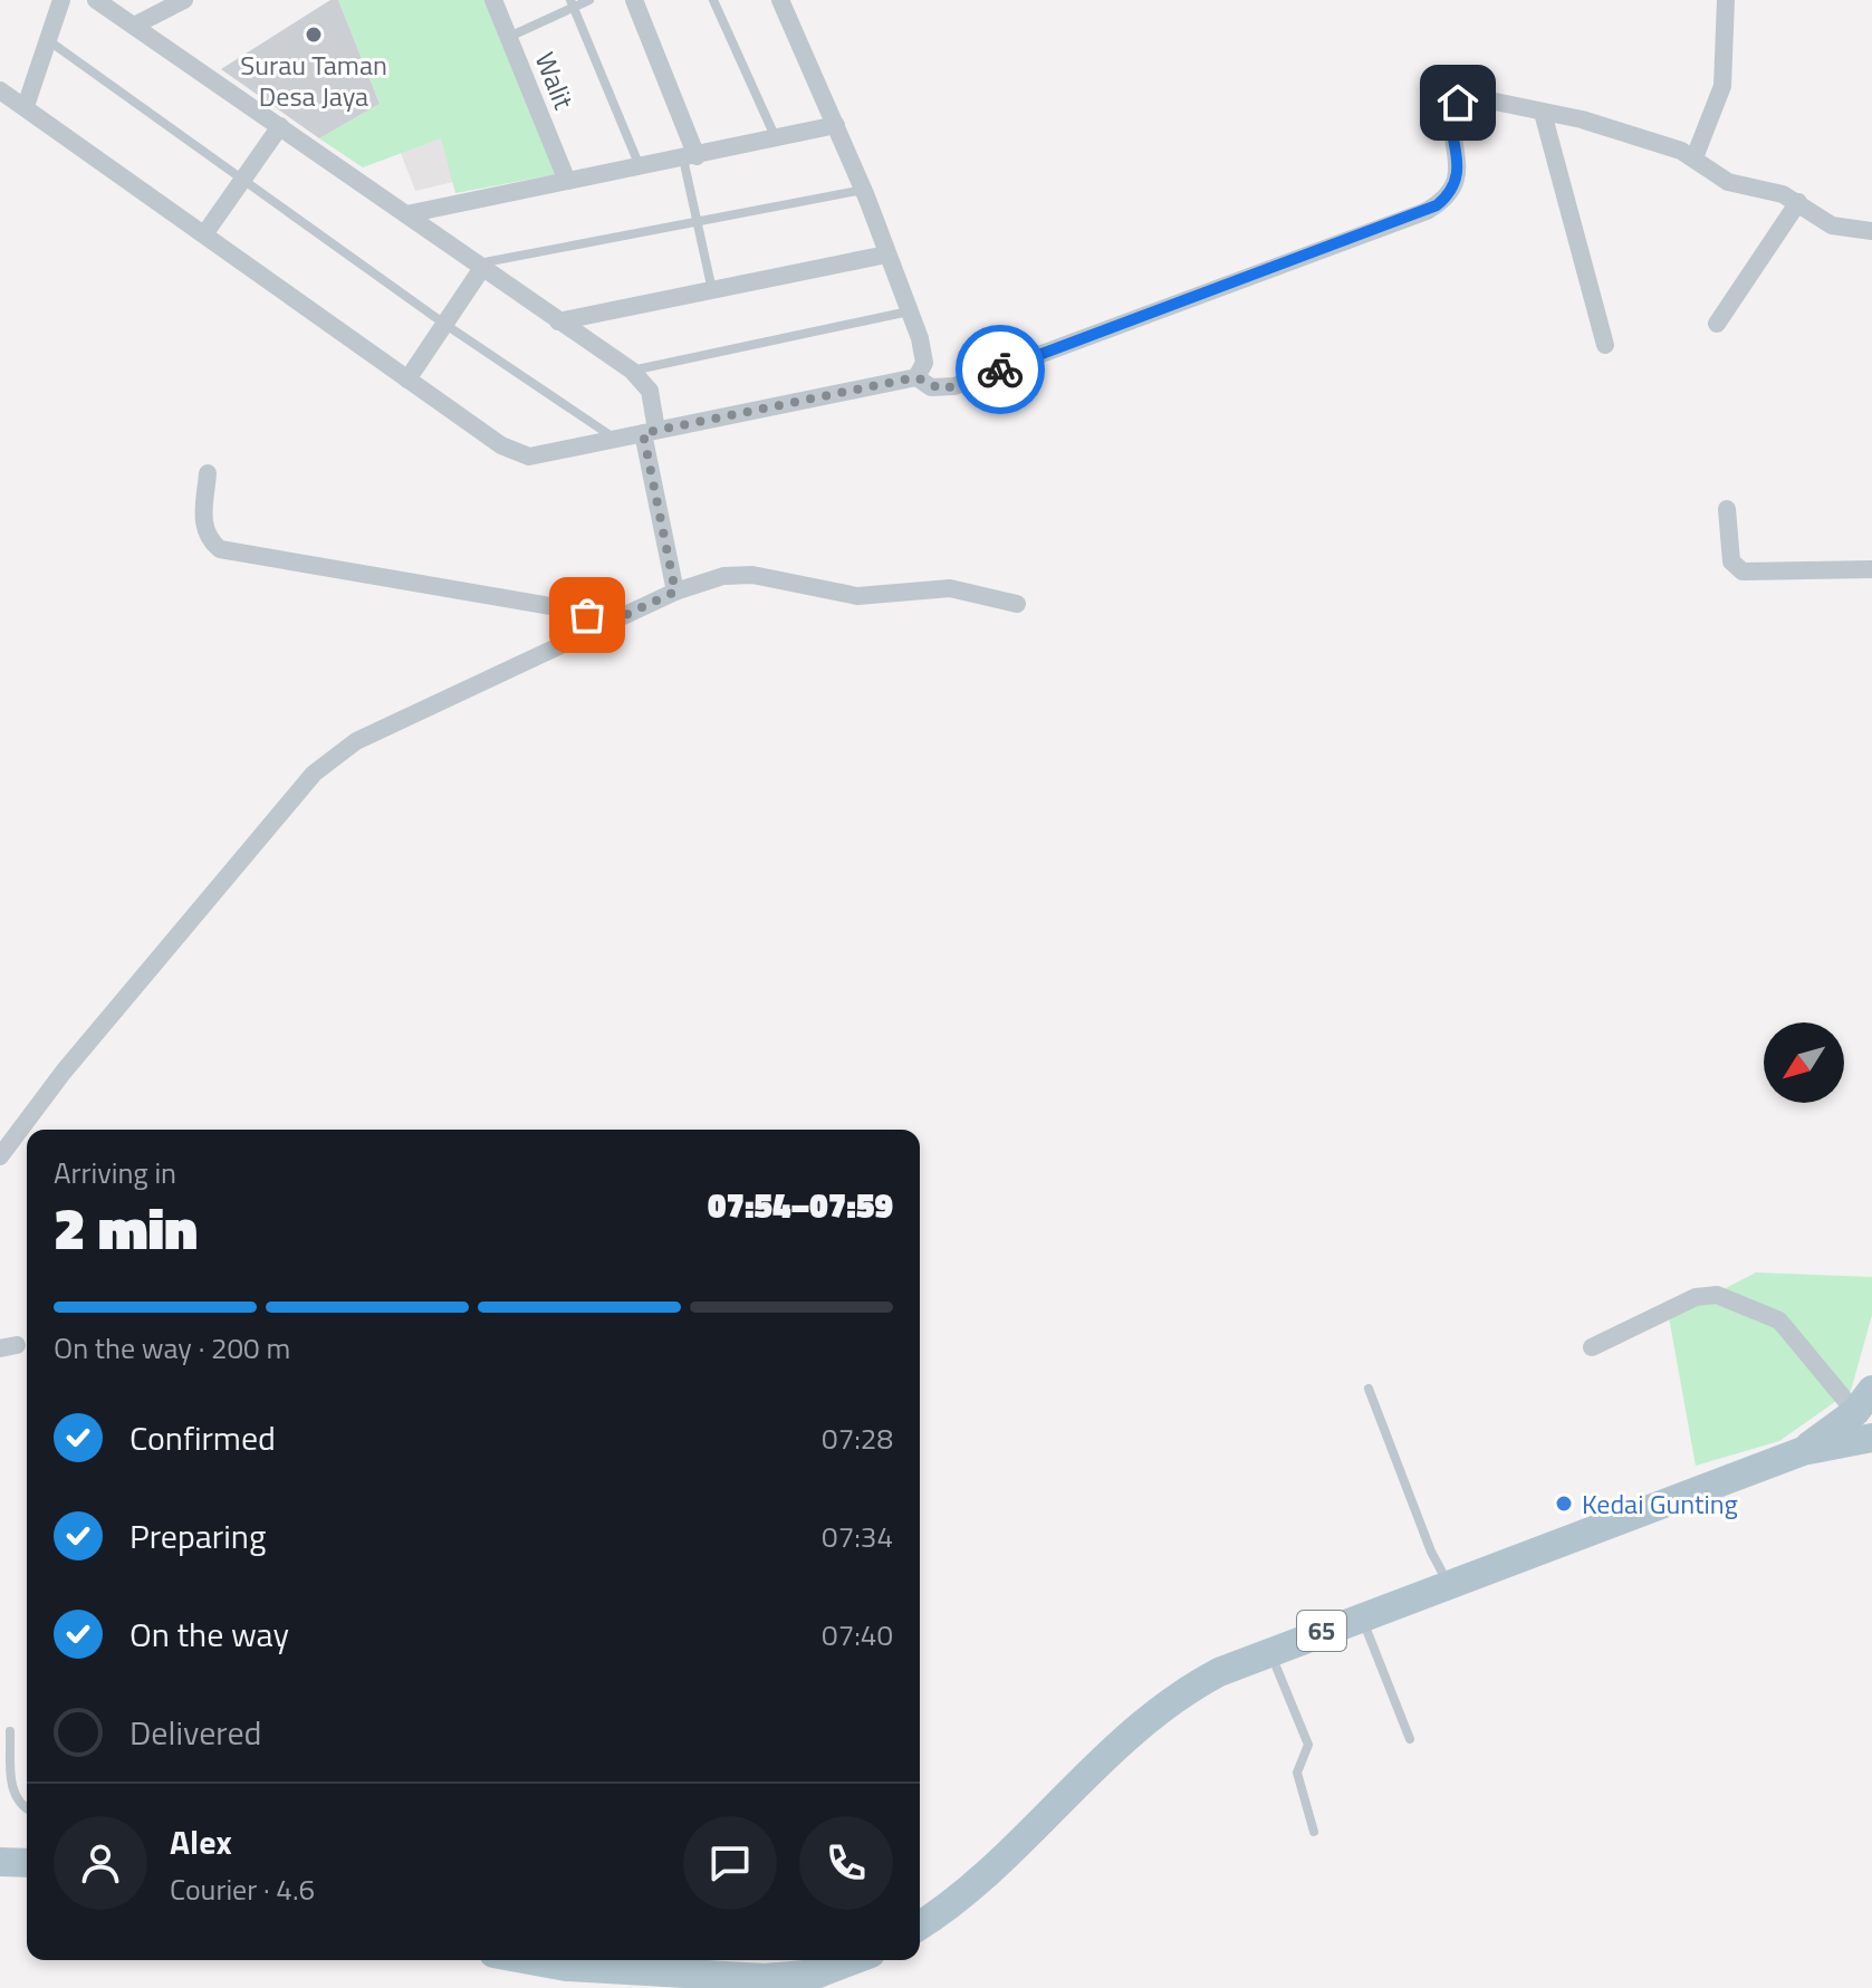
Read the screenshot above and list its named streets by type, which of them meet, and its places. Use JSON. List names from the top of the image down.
{
  "streets": {
    "main road": ["65"],
    "street": ["Walit"]
  },
  "places": ["Surau Taman Desa Jaya", "Kedai Gunting"],
  "north": "bottom left",
  "page": {
    "heading": ["2 min", "Arriving in", "07:54–07:59"],
    "panel": ["Alex", "Courier · 4.6"],
    "bar": "On the way · 200 m",
    "list": [
      ["Confirmed", "07:28"],
      ["Preparing", "07:34"],
      ["On the way", "07:40"],
      "Delivered"
    ]
  }
}
